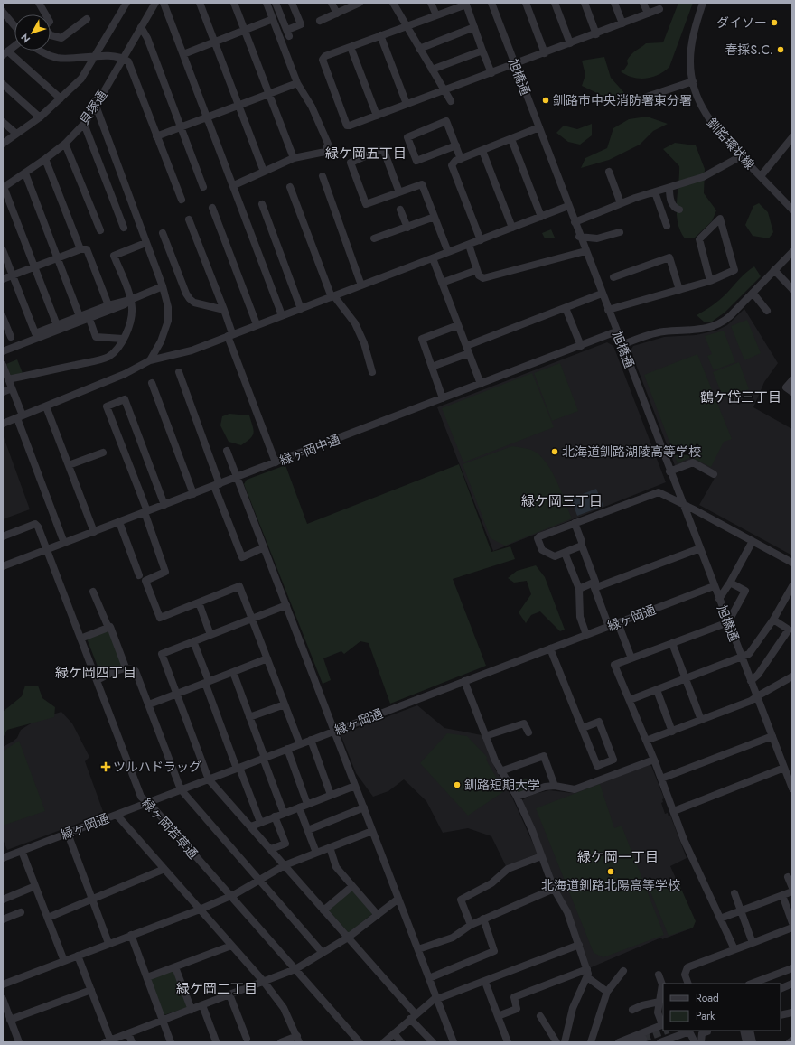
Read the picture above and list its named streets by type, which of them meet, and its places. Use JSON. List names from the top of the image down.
{
  "streets": {
    "street": [
      "旭橋通",
      "貝塚通",
      "釧路環状線",
      "緑ヶ岡中通",
      "緑ヶ岡通",
      "緑ヶ岡若草通"
    ]
  },
  "crossings": [
    ["旭橋通", "緑ヶ岡中通"],
    ["旭橋通", "緑ヶ岡通"],
    ["緑ヶ岡中通", "緑ヶ岡若草通"],
    ["緑ヶ岡通", "緑ヶ岡若草通"]
  ],
  "districts": [
    "緑ケ岡五丁目",
    "鶴ケ岱三丁目",
    "緑ケ岡三丁目",
    "緑ケ岡四丁目",
    "緑ケ岡一丁目",
    "緑ケ岡二丁目"
  ],
  "places": {
    "other": [
      "ダイソー",
      "春採S.C.",
      "釧路市中央消防署東分署",
      "北海道釧路湖陵高等学校",
      "釧路短期大学",
      "北海道釧路北陽高等学校"
    ],
    "health": ["ツルハドラッグ"]
  },
  "legend": ["Road", "Park"],
  "north": "bottom left"
}
